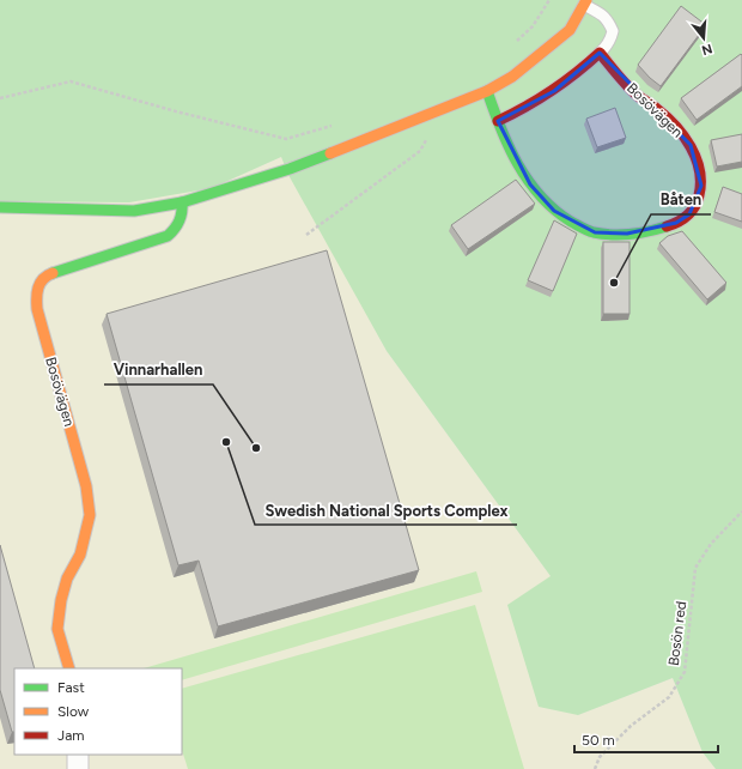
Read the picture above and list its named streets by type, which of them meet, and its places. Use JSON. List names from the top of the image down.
{
  "streets": {
    "street": ["Bosövägen"],
    "path": ["Bosön red"]
  },
  "places": ["Båten", "Swedish National Sports Complex", "Vinnarhallen"],
  "legend": ["Fast", "Slow", "Jam"],
  "scale_bar": "50 m",
  "north": "bottom"
}
